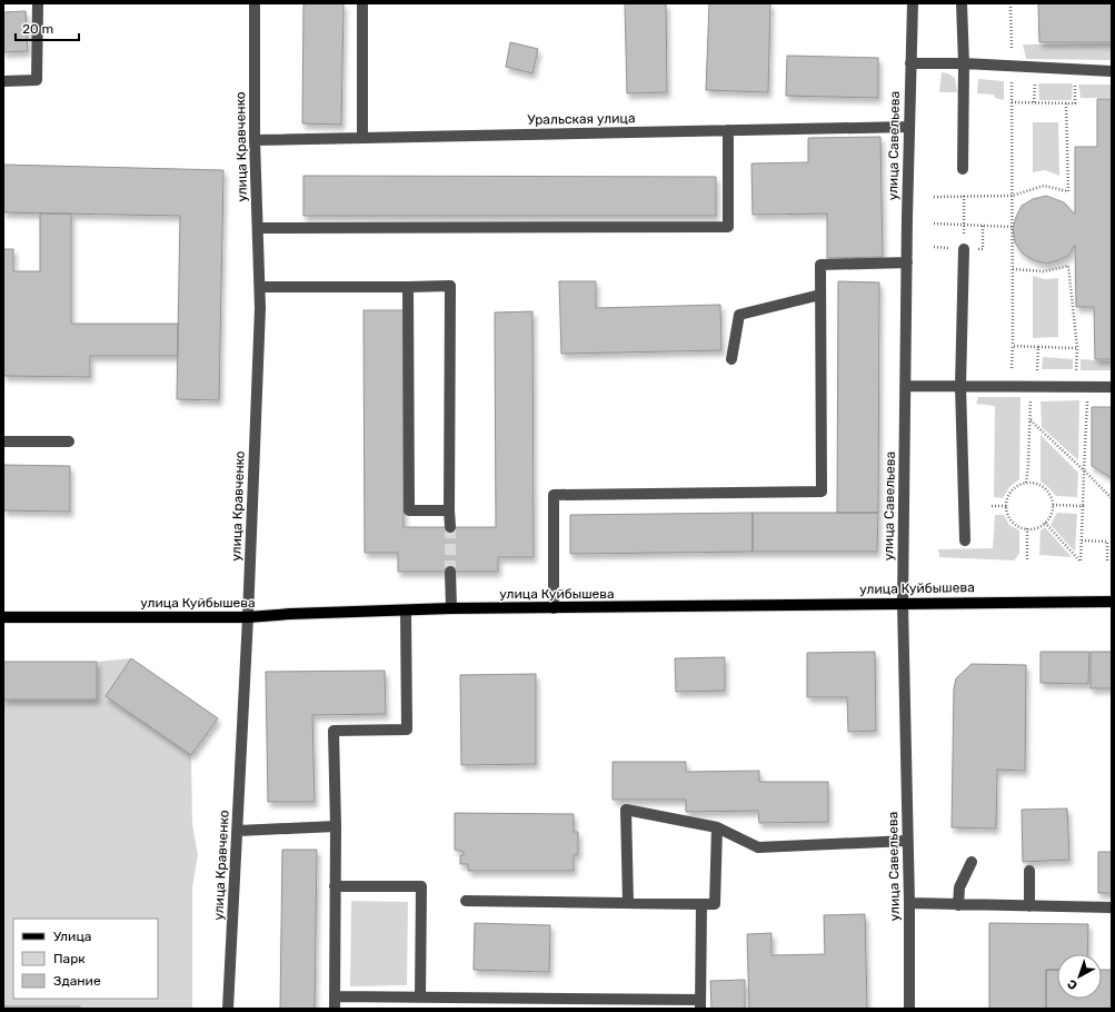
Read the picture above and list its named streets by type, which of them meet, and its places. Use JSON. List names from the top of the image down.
{
  "streets": {
    "main road": ["улица Куйбышева"],
    "street": ["Уральская улица", "улица Савельева", "улица Кравченко"]
  },
  "crossings": [
    ["Уральская улица", "улица Савельева"],
    ["Уральская улица", "улица Кравченко"],
    ["улица Савельева", "улица Куйбышева"],
    ["улица Кравченко", "улица Куйбышева"]
  ],
  "legend": ["Улица", "Парк", "Здание"],
  "scale_bar": "20 m",
  "north": "bottom left"
}
